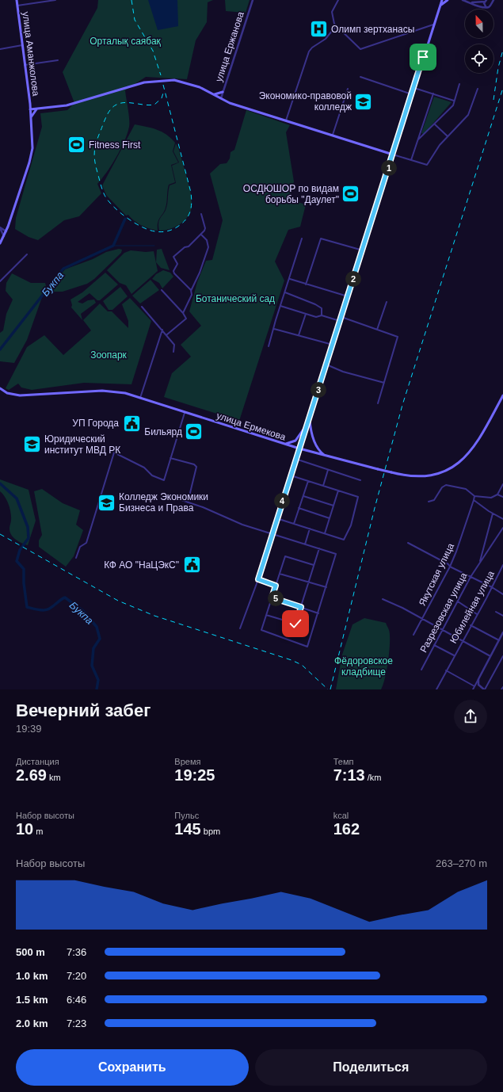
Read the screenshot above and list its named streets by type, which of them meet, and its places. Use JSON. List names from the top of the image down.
{
  "streets": {
    "main road": ["улица Аманжолова", "улица Ермекова"],
    "street": [
      "улица Ержанова",
      "Якутская улица",
      "Юбилейная улица",
      "Разрезовская улица"
    ]
  },
  "water": ["Букпа"],
  "parks": [
    "Орталық саябақ",
    "Ботанический сад",
    "Зоопарк",
    "Фёдоровское кладбище"
  ],
  "places": {
    "hospital": ["Олимп зертханасы"],
    "school or university": ["Экономико-правовой колледж", "Юридический институт МВД РК", "Колледж Экономики Бизнеса и Права"],
    "sports": ["Fitness First", "ОСДЮШОР по видам борьбы \"Даулет\"", "Бильярд"],
    "public building": ["УП Города", "КФ АО \"НаЦЭкС\""]
  },
  "north": "top",
  "page": {
    "pins": [
      "1",
      "2",
      "3",
      "4",
      "5"
    ],
    "heading": ["Вечерний забег", "19:39"],
    "stats": [
      ["Дистанция", "2.69 km"],
      ["Время", "19:25"],
      ["Темп", "7:13 /km"],
      ["Набор высоты", "10 m"],
      ["Пульс", "145 bpm"],
      ["kcal", "162"]
    ],
    "chart": ["Набор высоты", "263–270 m"],
    "list": [
      {
        "name": "500 m",
        "note": "7:36"
      },
      {
        "name": "1.0 km",
        "note": "7:20"
      },
      {
        "name": "1.5 km",
        "note": "6:46"
      },
      {
        "name": "2.0 km",
        "note": "7:23"
      }
    ],
    "buttons": ["Сохранить", "Поделиться"]
  }
}
